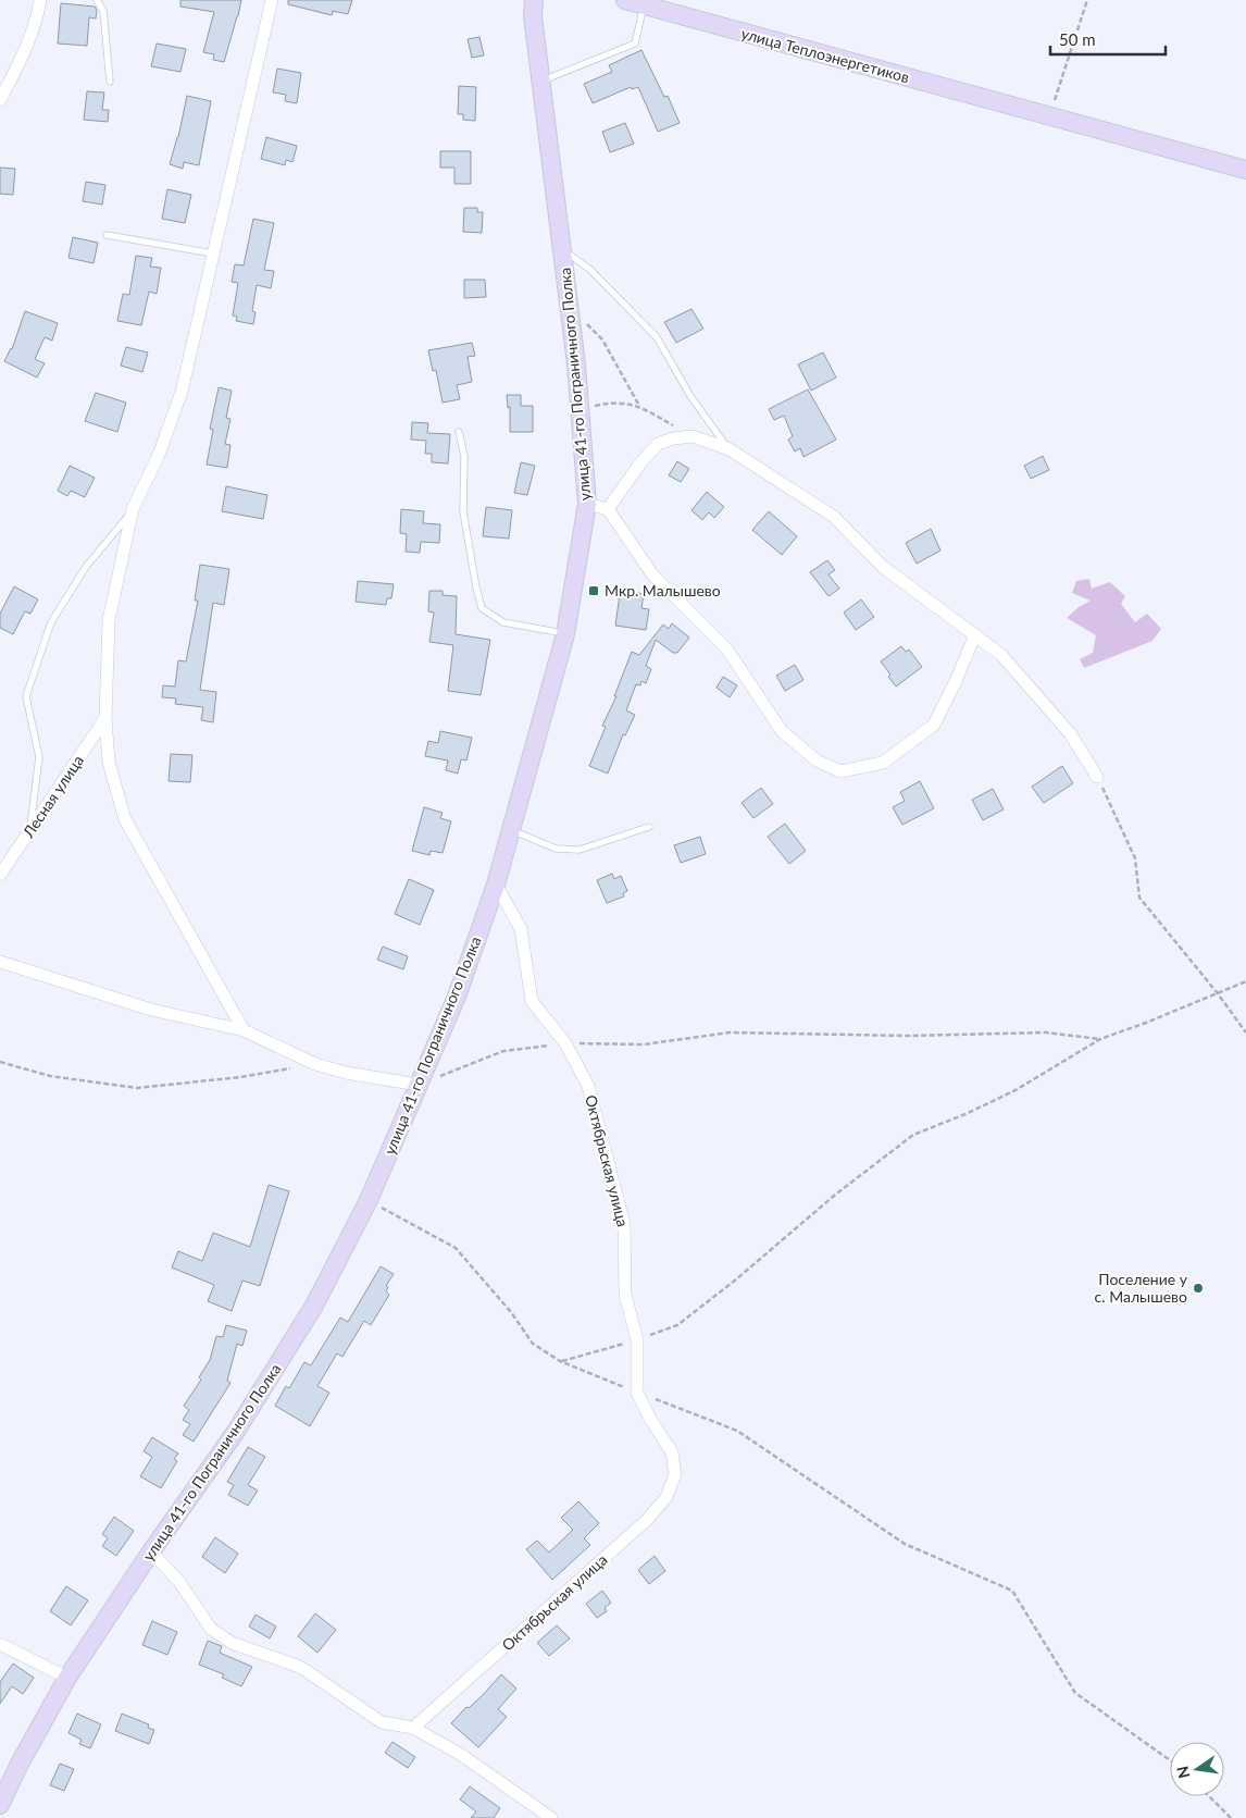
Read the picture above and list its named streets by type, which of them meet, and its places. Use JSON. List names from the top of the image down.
{
  "streets": {
    "street": [
      "улица Теплоэнергетиков",
      "улица 41-го Пограничного Полка",
      "Лесная улица",
      "Октябрьская улица"
    ]
  },
  "crossings": [
    ["улица 41-го Пограничного Полка", "Октябрьская улица"]
  ],
  "places": {
    "transit": ["Мкр. Малышево"],
    "other": ["Поселение у с. Малышево"]
  },
  "scale_bar": "50 m",
  "north": "left"
}
